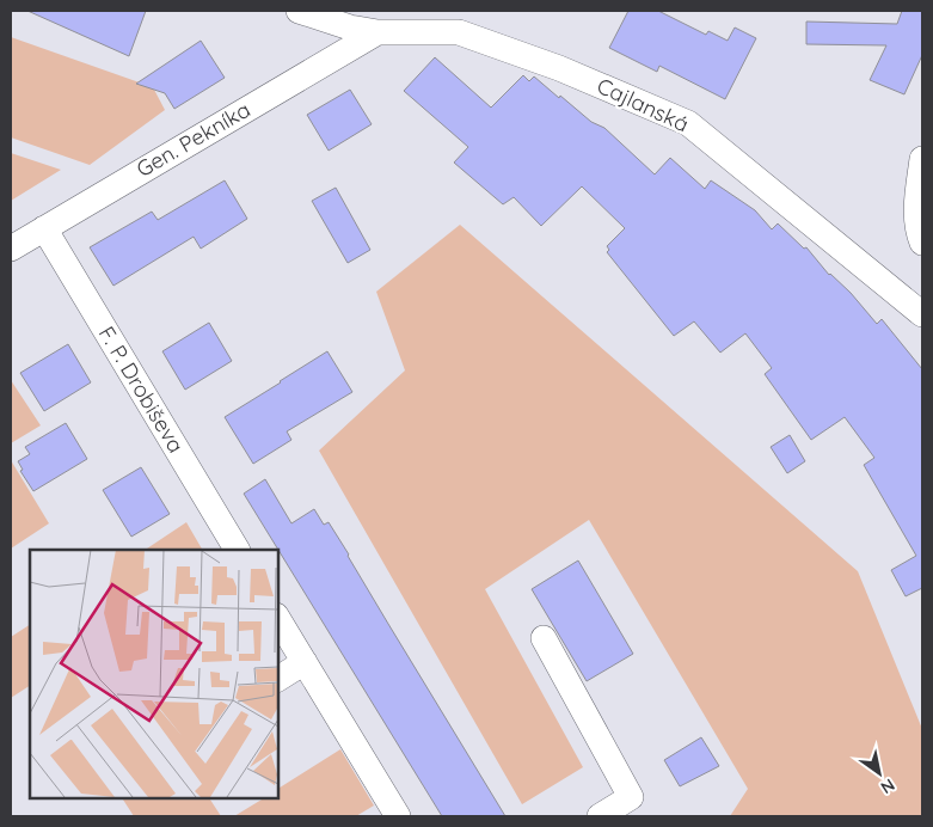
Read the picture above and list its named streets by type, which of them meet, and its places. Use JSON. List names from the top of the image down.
{
  "streets": {
    "street": ["Cajlanská", "Gen. Pekníka", "F. P. Drobiševa"]
  },
  "crossings": [
    ["Cajlanská", "Gen. Pekníka"],
    ["Gen. Pekníka", "F. P. Drobiševa"]
  ],
  "north": "bottom right"
}
